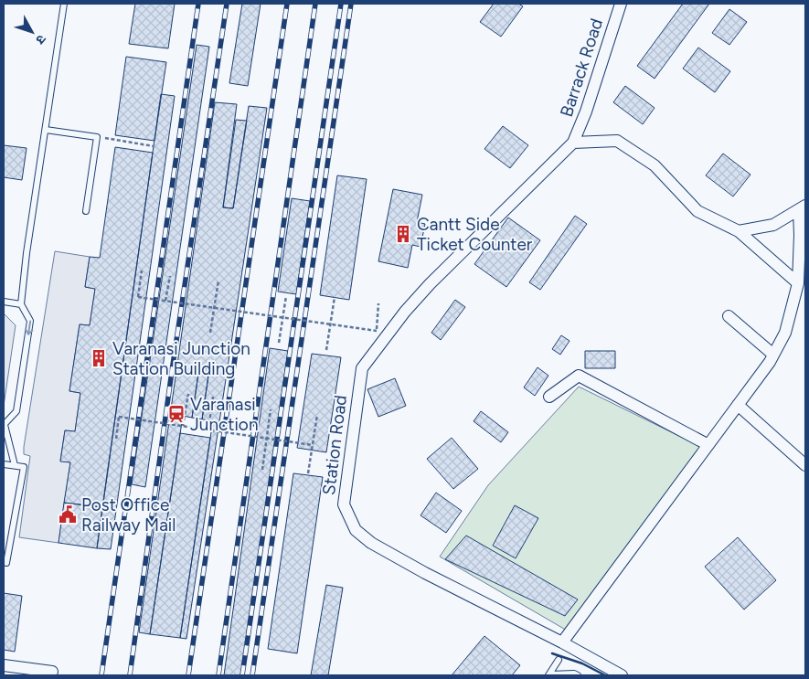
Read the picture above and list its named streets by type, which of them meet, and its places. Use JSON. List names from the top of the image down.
{
  "streets": {
    "street": ["Barrack Road", "Station Road"]
  },
  "crossings": [
    ["Barrack Road", "Station Road"]
  ],
  "places": {
    "building": ["Cantt Side Ticket Counter", "Varanasi Junction Station Building"],
    "station": ["Varanasi Junction"],
    "public building": ["Post Office Railway Mail"]
  },
  "north": "bottom right"
}
